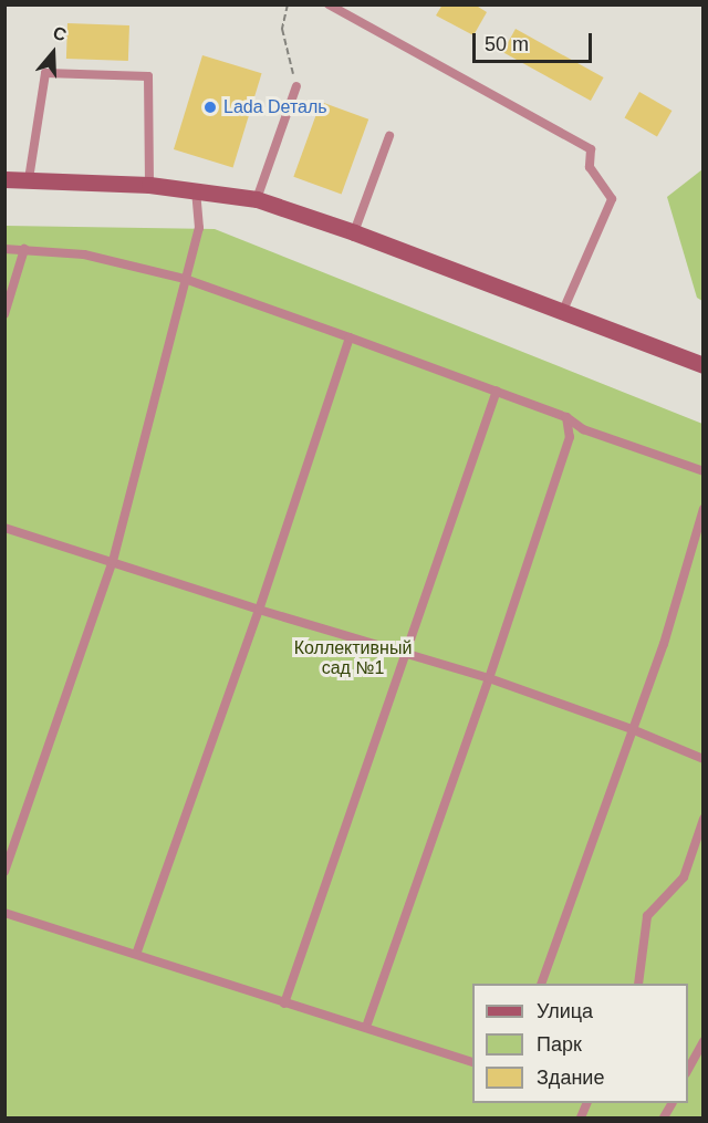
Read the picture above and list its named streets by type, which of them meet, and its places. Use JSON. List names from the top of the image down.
{
  "parks": ["Коллективный сад №1"],
  "places": ["Lada Dеталь"],
  "legend": ["Улица", "Парк", "Здание"],
  "scale_bar": "50 m",
  "north": "top"
}
